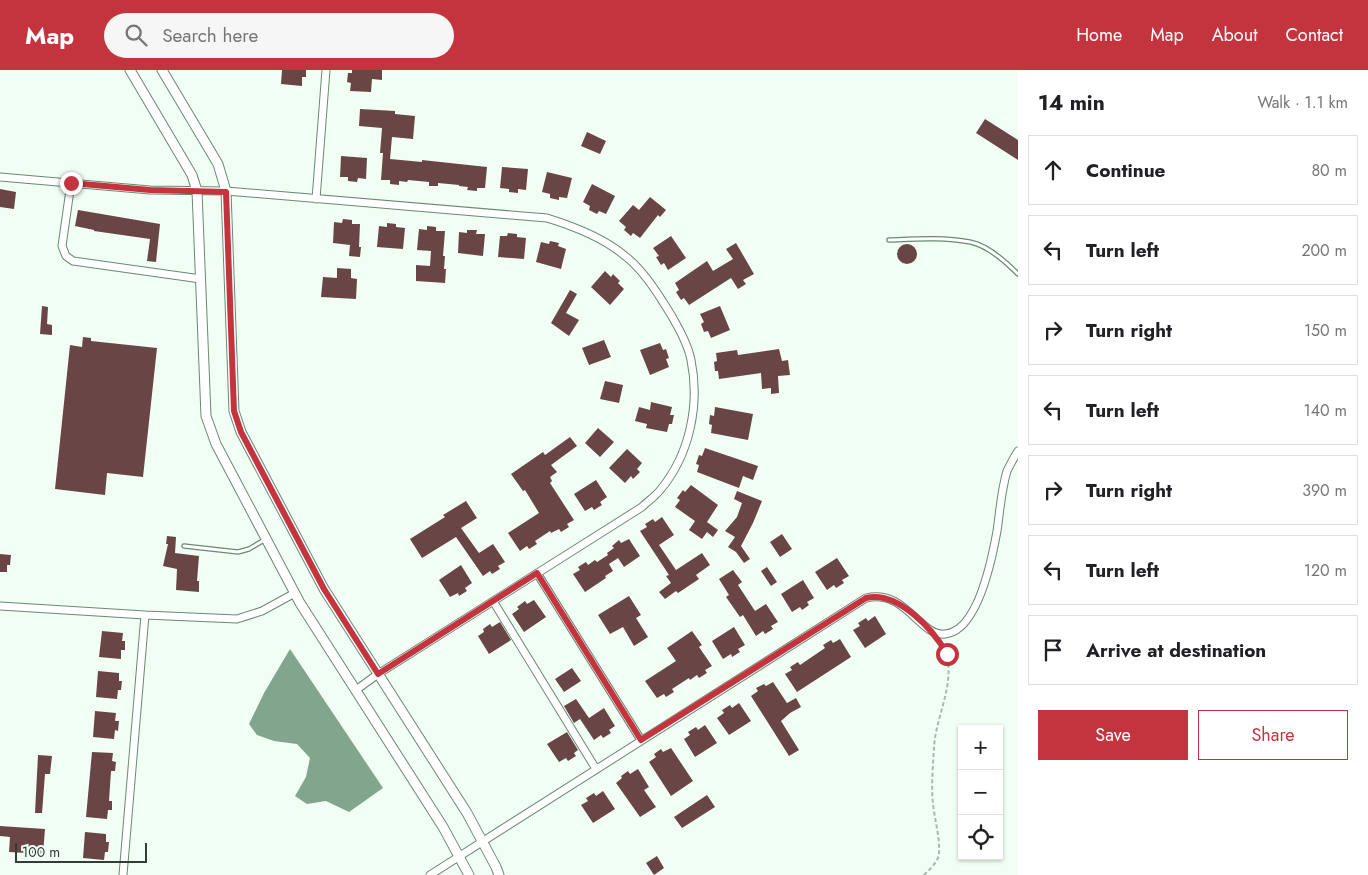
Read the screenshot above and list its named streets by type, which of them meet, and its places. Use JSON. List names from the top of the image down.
{
  "scale_bar": "100 m",
  "page": {
    "header": "Map",
    "search": "Search here",
    "nav": [
      "Home",
      "Map",
      "About",
      "Contact"
    ],
    "heading": ["14 min", "Walk · 1.1 km"],
    "list": [
      ["Continue", "80 m"],
      ["Turn left", "200 m"],
      ["Turn right", "150 m"],
      ["Turn left", "140 m"],
      ["Turn right", "390 m"],
      ["Turn left", "120 m"],
      "Arrive at destination"
    ],
    "buttons": ["Save", "Share"],
    "map_buttons": ["+", "−"],
    "scale": "100 m"
  }
}
